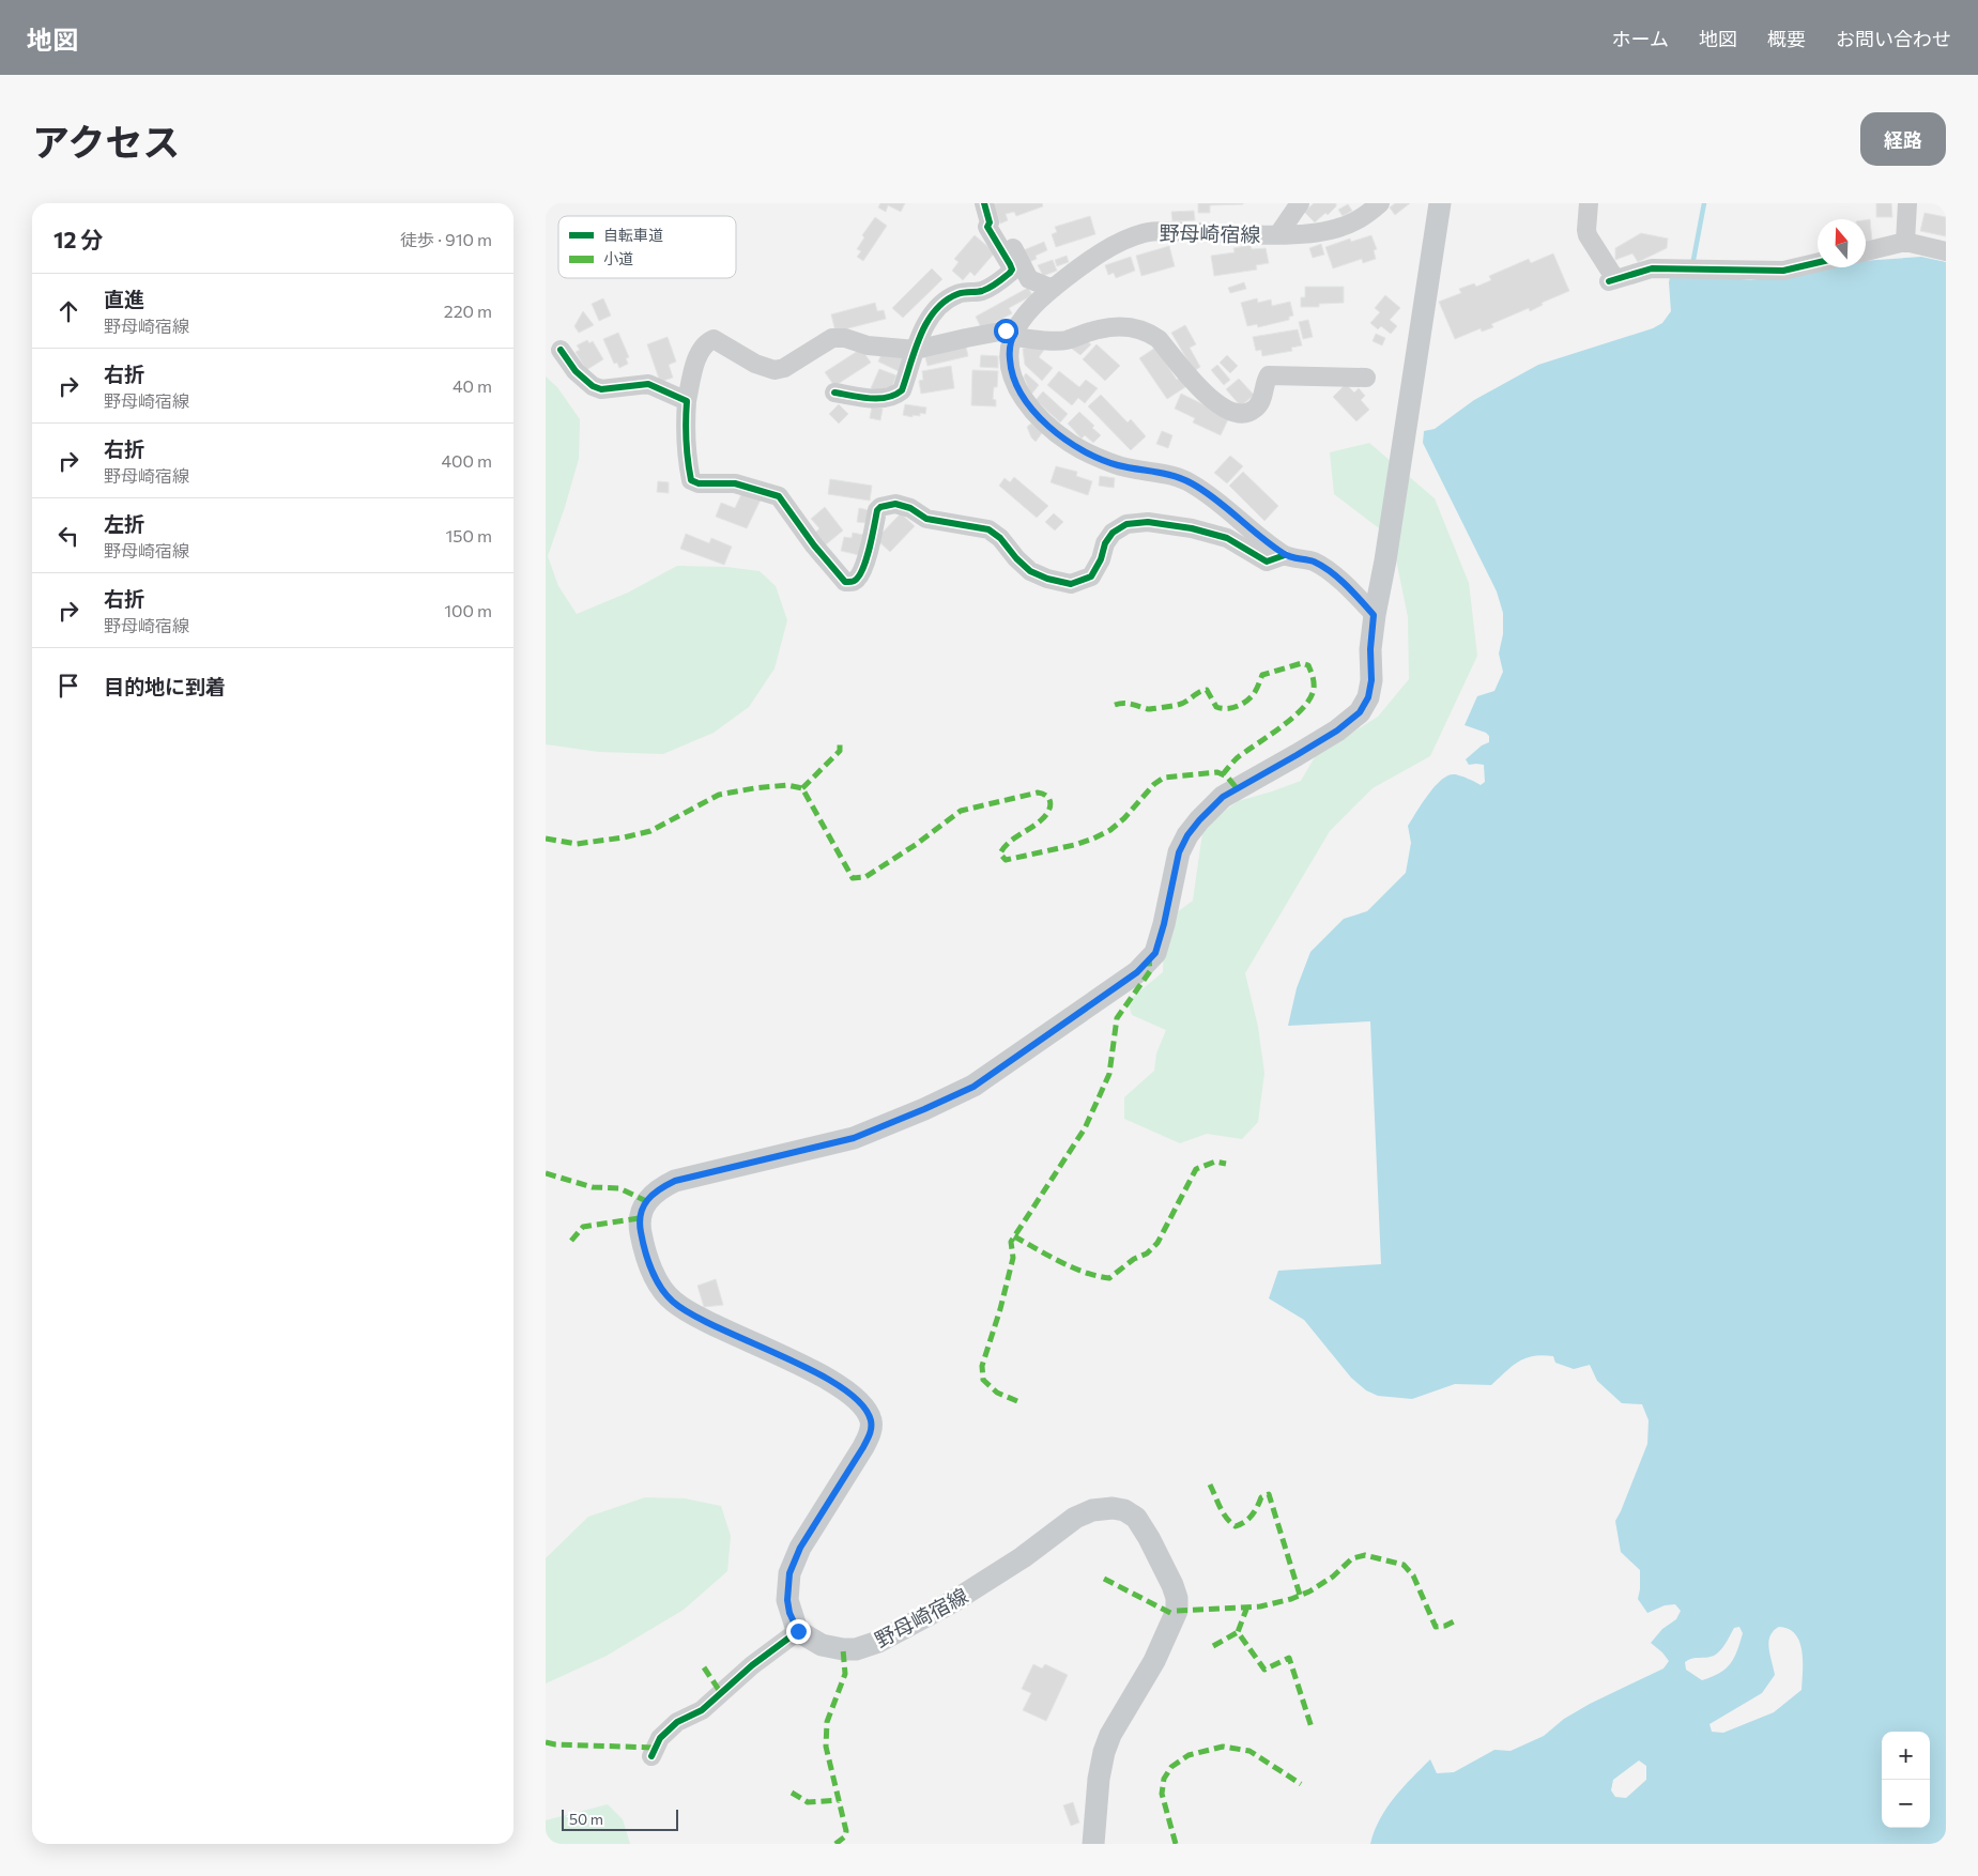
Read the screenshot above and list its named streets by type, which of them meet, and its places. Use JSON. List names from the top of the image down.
{
  "streets": {
    "main road": ["野母崎宿線"]
  },
  "legend": ["自転車道", "小道"],
  "scale_bar": "50 m",
  "north": "top",
  "page": {
    "header": "地図",
    "nav": [
      "ホーム",
      "地図",
      "概要",
      "お問い合わせ"
    ],
    "title": "アクセス",
    "buttons": "経路",
    "heading": ["12 分", "徒歩 · 910 m"],
    "list": [
      ["直進", "野母崎宿線", "220 m"],
      ["右折", "野母崎宿線", "40 m"],
      ["右折", "野母崎宿線", "400 m"],
      ["左折", "野母崎宿線", "150 m"],
      ["右折", "野母崎宿線", "100 m"],
      "目的地に到着"
    ],
    "map_buttons": ["+", "−"],
    "scale": "50 m"
  }
}
